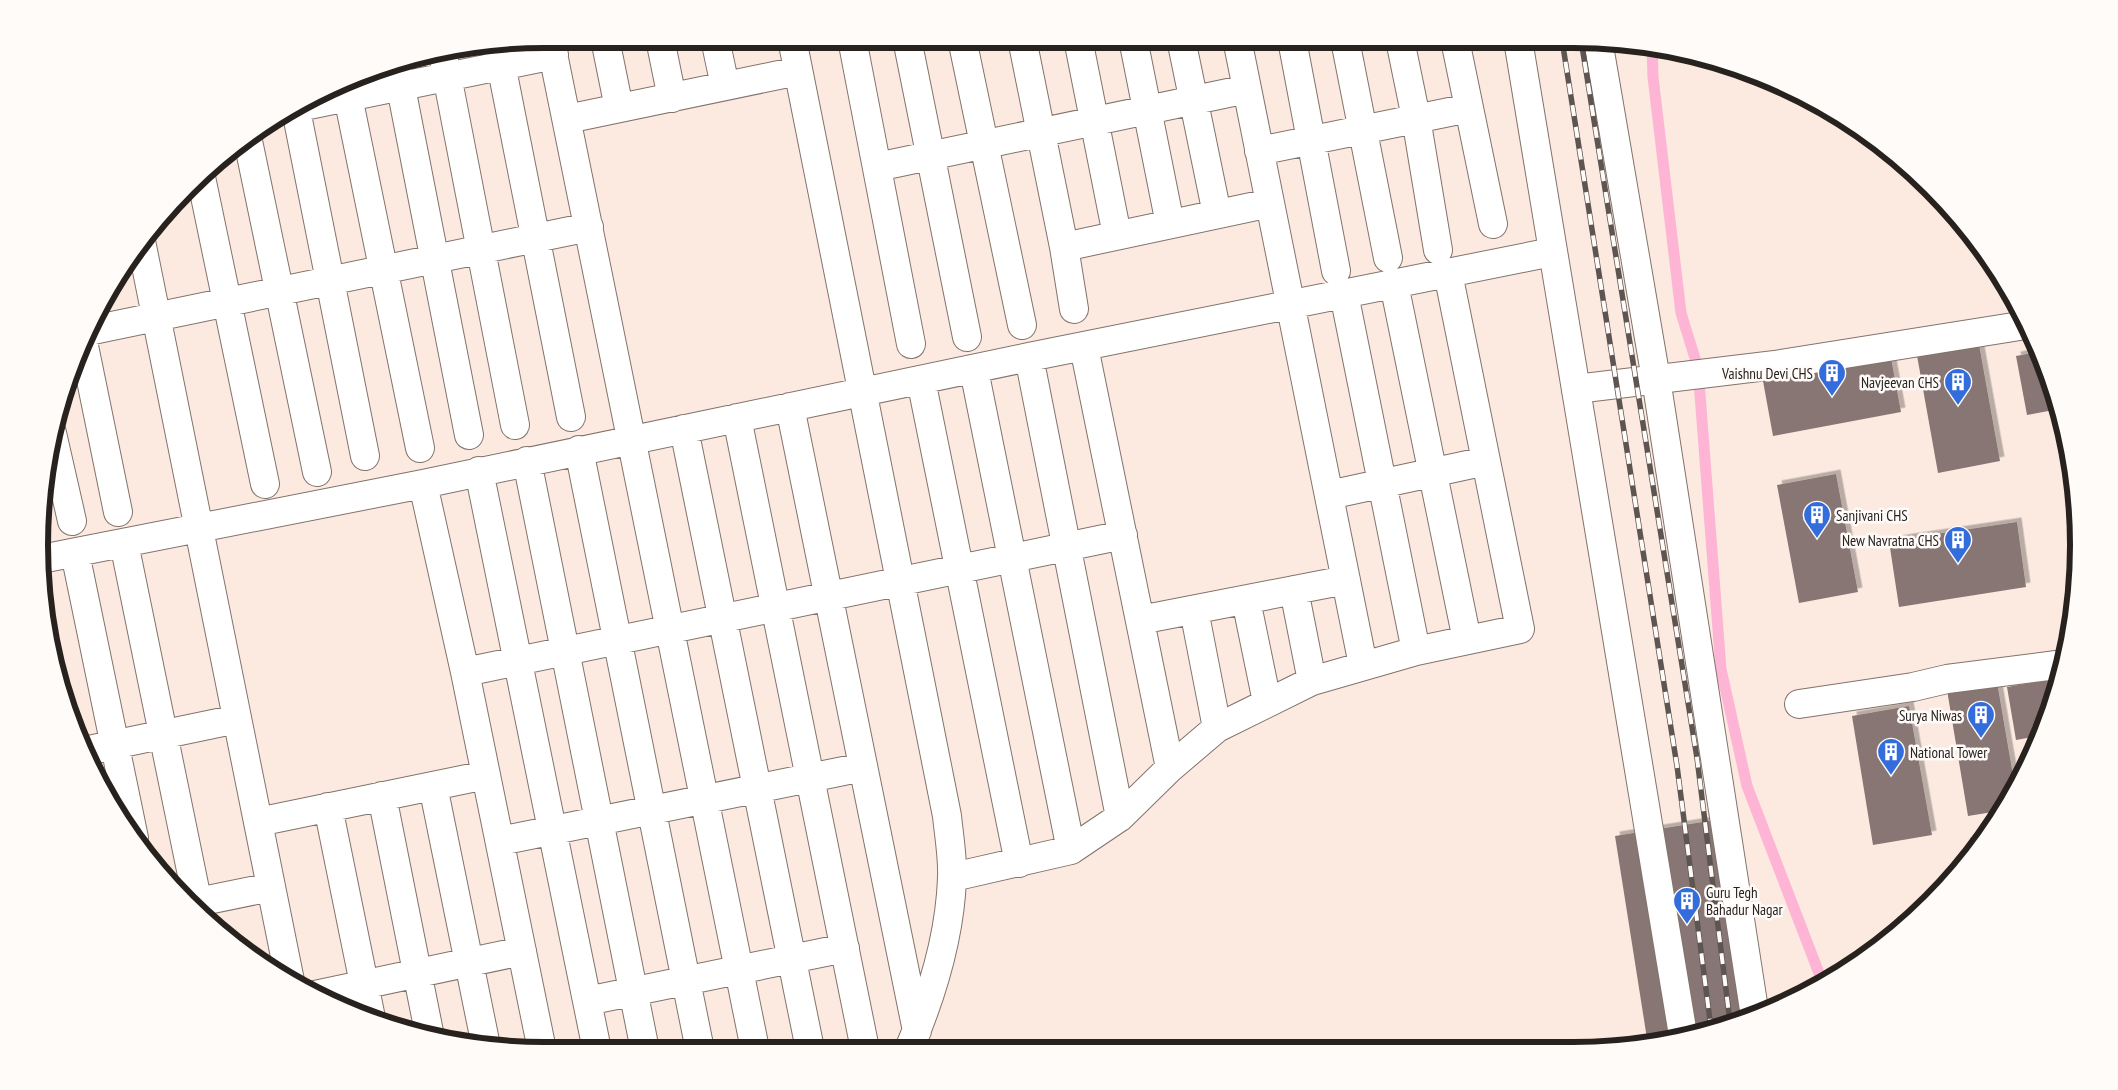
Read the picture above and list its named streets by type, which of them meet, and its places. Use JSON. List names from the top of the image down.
{
  "places": {
    "building": [
      "Vaishnu Devi CHS",
      "Navjeevan CHS",
      "Sanjivani CHS",
      "New Navratna CHS",
      "Surya Niwas",
      "National Tower",
      "Guru Tegh Bahadur Nagar"
    ]
  }
}
